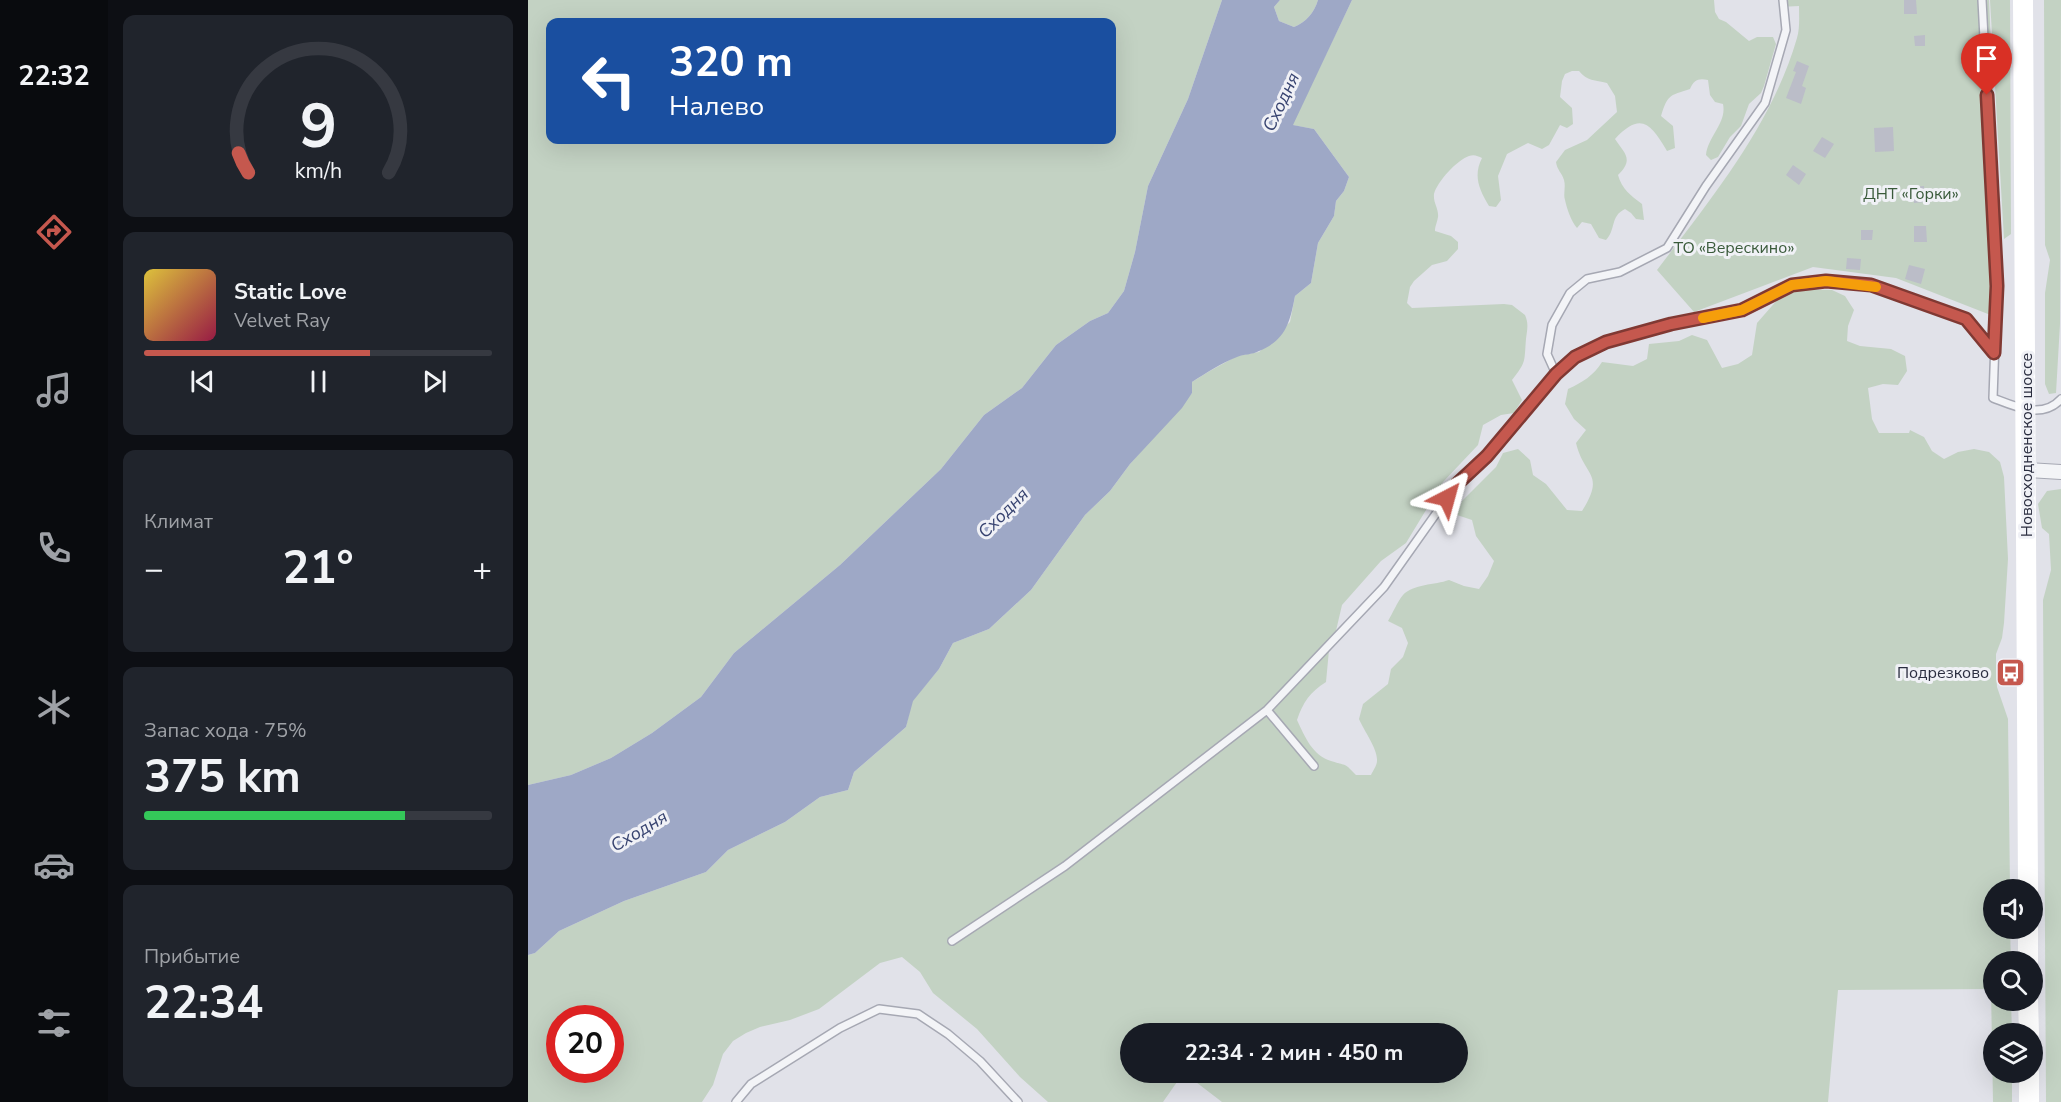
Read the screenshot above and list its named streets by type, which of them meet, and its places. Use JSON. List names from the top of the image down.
{
  "streets": {
    "main road": ["Новосходненское шоссе"]
  },
  "water": ["Сходня"],
  "parks": ["ДНТ «Горки»", "ТО «Верескино»"],
  "places": {
    "bus stop": ["Подрезково"]
  },
  "page": {
    "tabs": "22:32",
    "turn": ["320 m", "Налево"],
    "song": ["Static Love", "Velvet Ray"],
    "tile": [
      "Климат",
      ["Запас хода · 75%", "375 km"],
      ["Прибытие", "22:34"]
    ],
    "heat": ["−", "21°", "+"],
    "limit": "20",
    "trip": "22:34 · 2 мин · 450 m",
    "gauge": ["9", "km/h"]
  }
}
